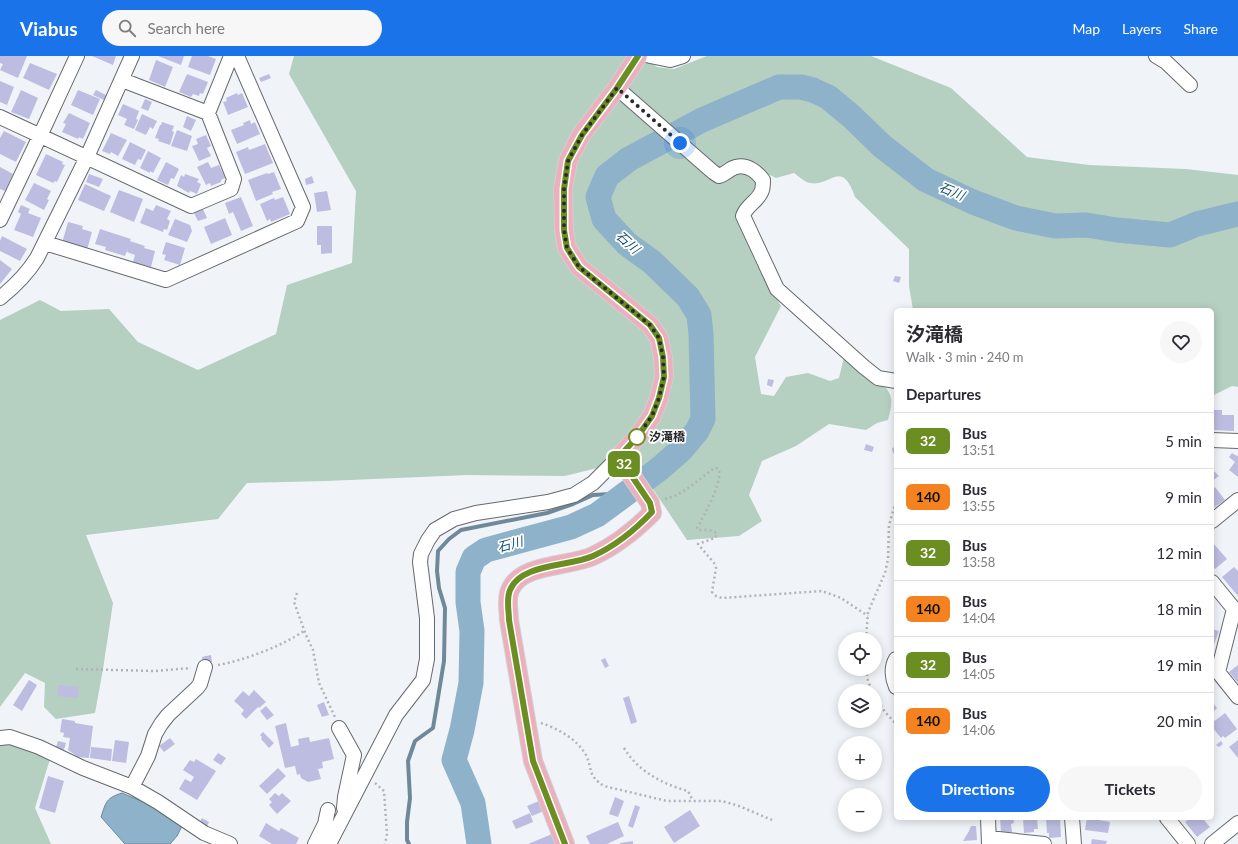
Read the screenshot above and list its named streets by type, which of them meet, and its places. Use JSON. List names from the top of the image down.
{
  "water": ["石川"],
  "places": ["汐滝橋"],
  "lines": ["bus line 32"],
  "page": {
    "header": "Viabus",
    "search": "Search here",
    "nav": ["Map", "Layers", "Share"],
    "on_map": "32",
    "heading": [
      ["汐滝橋", "Walk · 3 min · 240 m"],
      "Departures"
    ],
    "list": [
      {
        "mark": "32",
        "name": "Bus",
        "note": "13:51",
        "value": "5 min"
      },
      {
        "mark": "140",
        "name": "Bus",
        "note": "13:55",
        "value": "9 min"
      },
      {
        "mark": "32",
        "name": "Bus",
        "note": "13:58",
        "value": "12 min"
      },
      {
        "mark": "140",
        "name": "Bus",
        "note": "14:04",
        "value": "18 min"
      },
      {
        "mark": "32",
        "name": "Bus",
        "note": "14:05",
        "value": "19 min"
      },
      {
        "mark": "140",
        "name": "Bus",
        "note": "14:06",
        "value": "20 min"
      }
    ],
    "map_buttons": ["+", "−"],
    "buttons": ["Directions", "Tickets"]
  }
}
